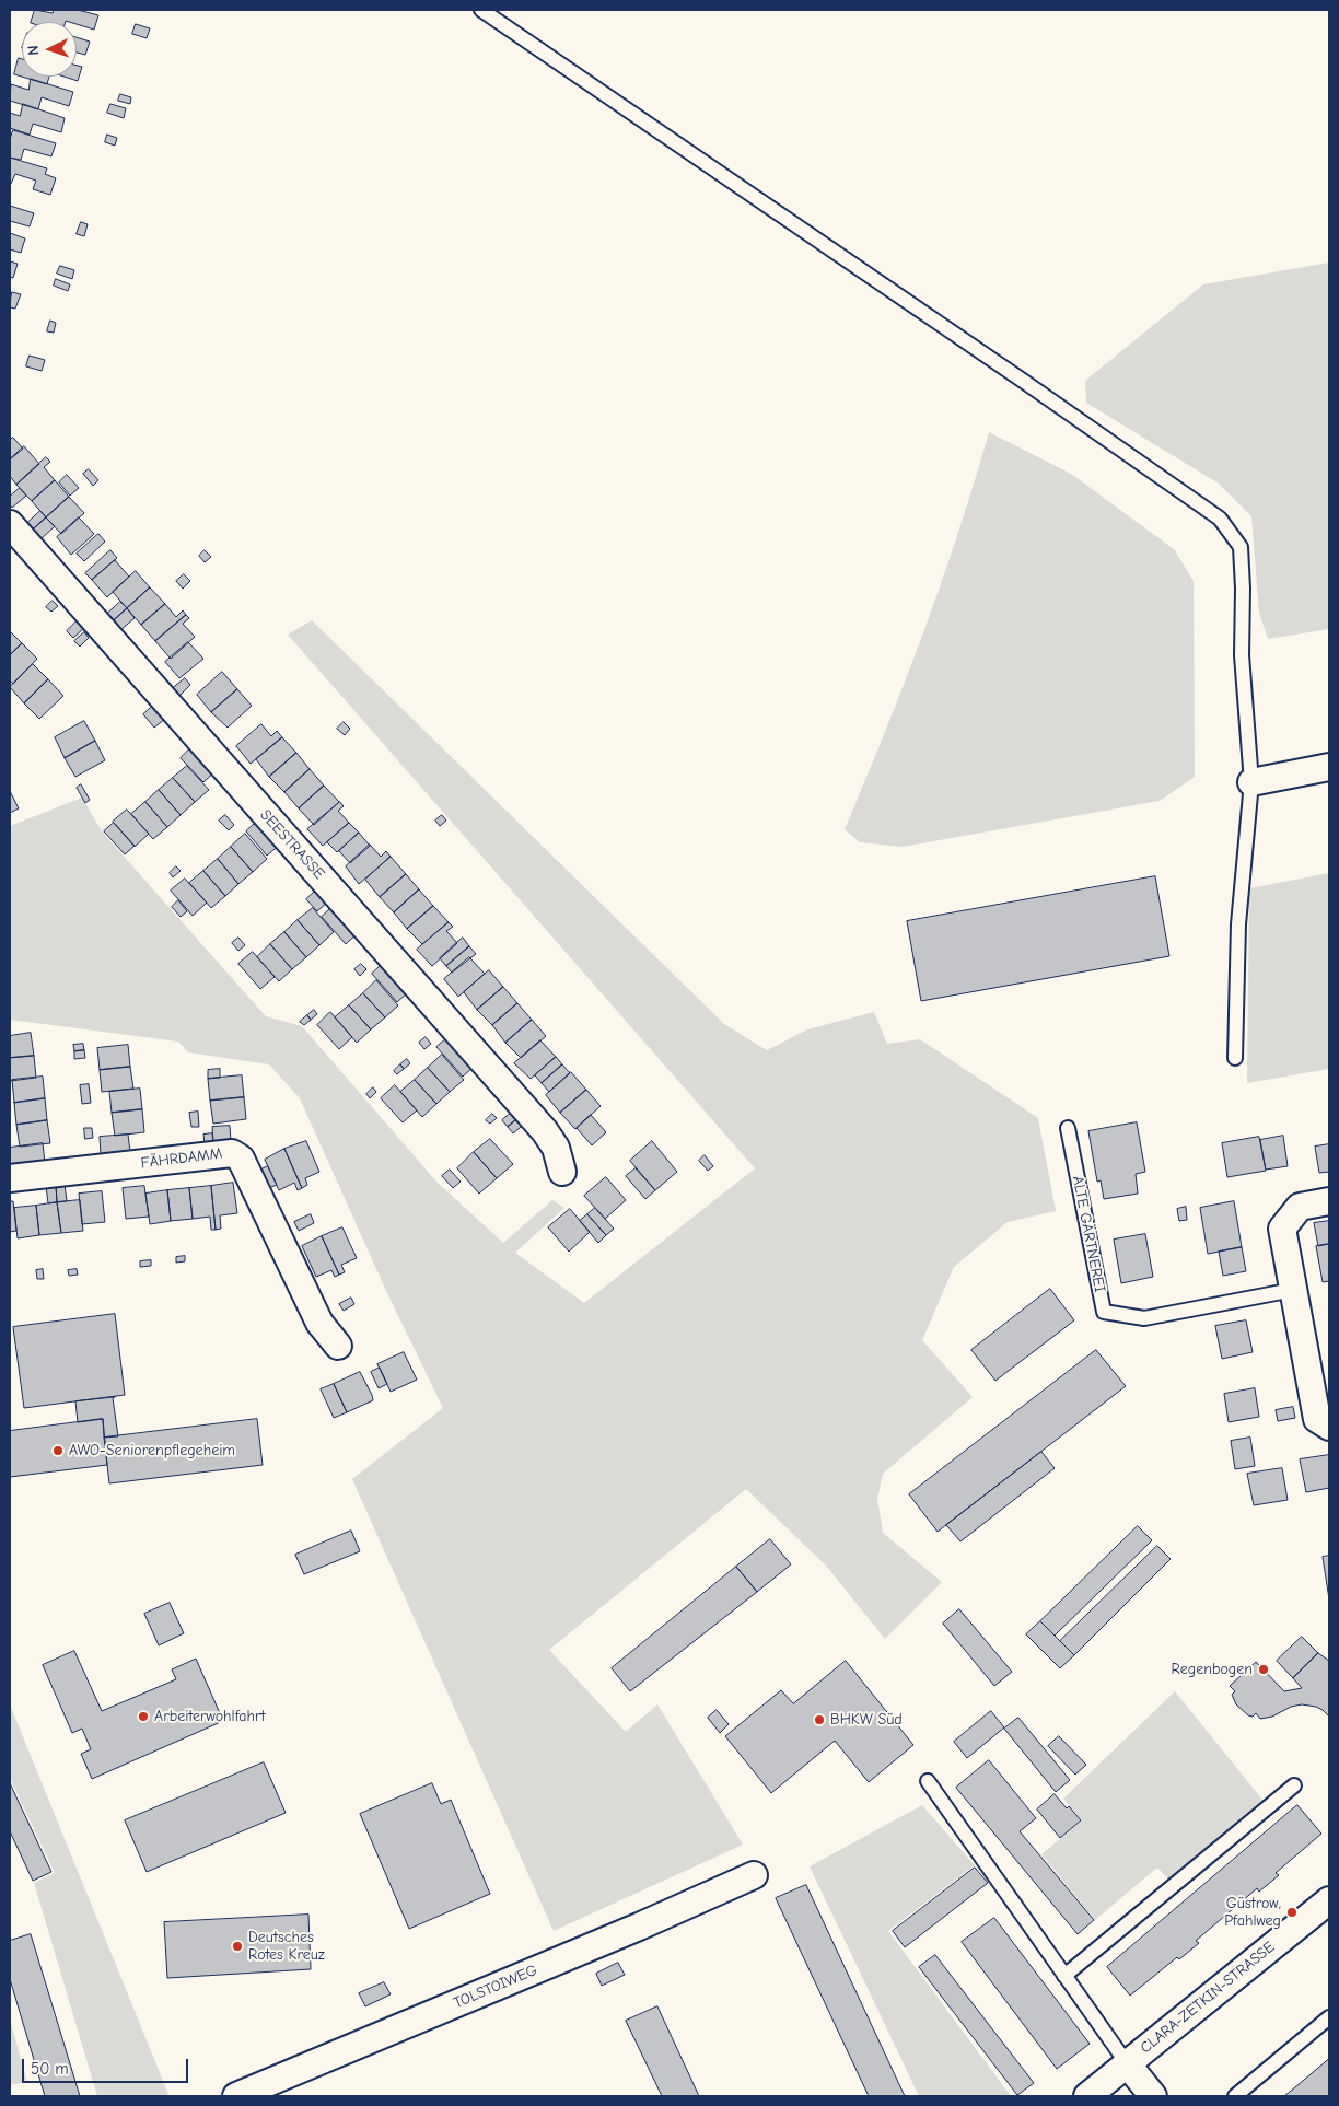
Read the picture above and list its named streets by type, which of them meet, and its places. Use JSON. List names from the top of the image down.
{
  "streets": {
    "street": [
      "SEESTRASSE",
      "FÄHRDAMM",
      "TOLSTOIWEG",
      "CLARA-ZETKIN-STRASSE"
    ],
    "lane": ["ALTE GÄRTNEREI"]
  },
  "places": [
    "AWO-Seniorenpflegeheim",
    "Regenbogen",
    "Arbeiterwohlfahrt",
    "BHKW Süd",
    "Güstrow, Pfahlweg",
    "Deutsches Rotes Kreuz"
  ],
  "scale_bar": "50 m",
  "north": "left"
}
